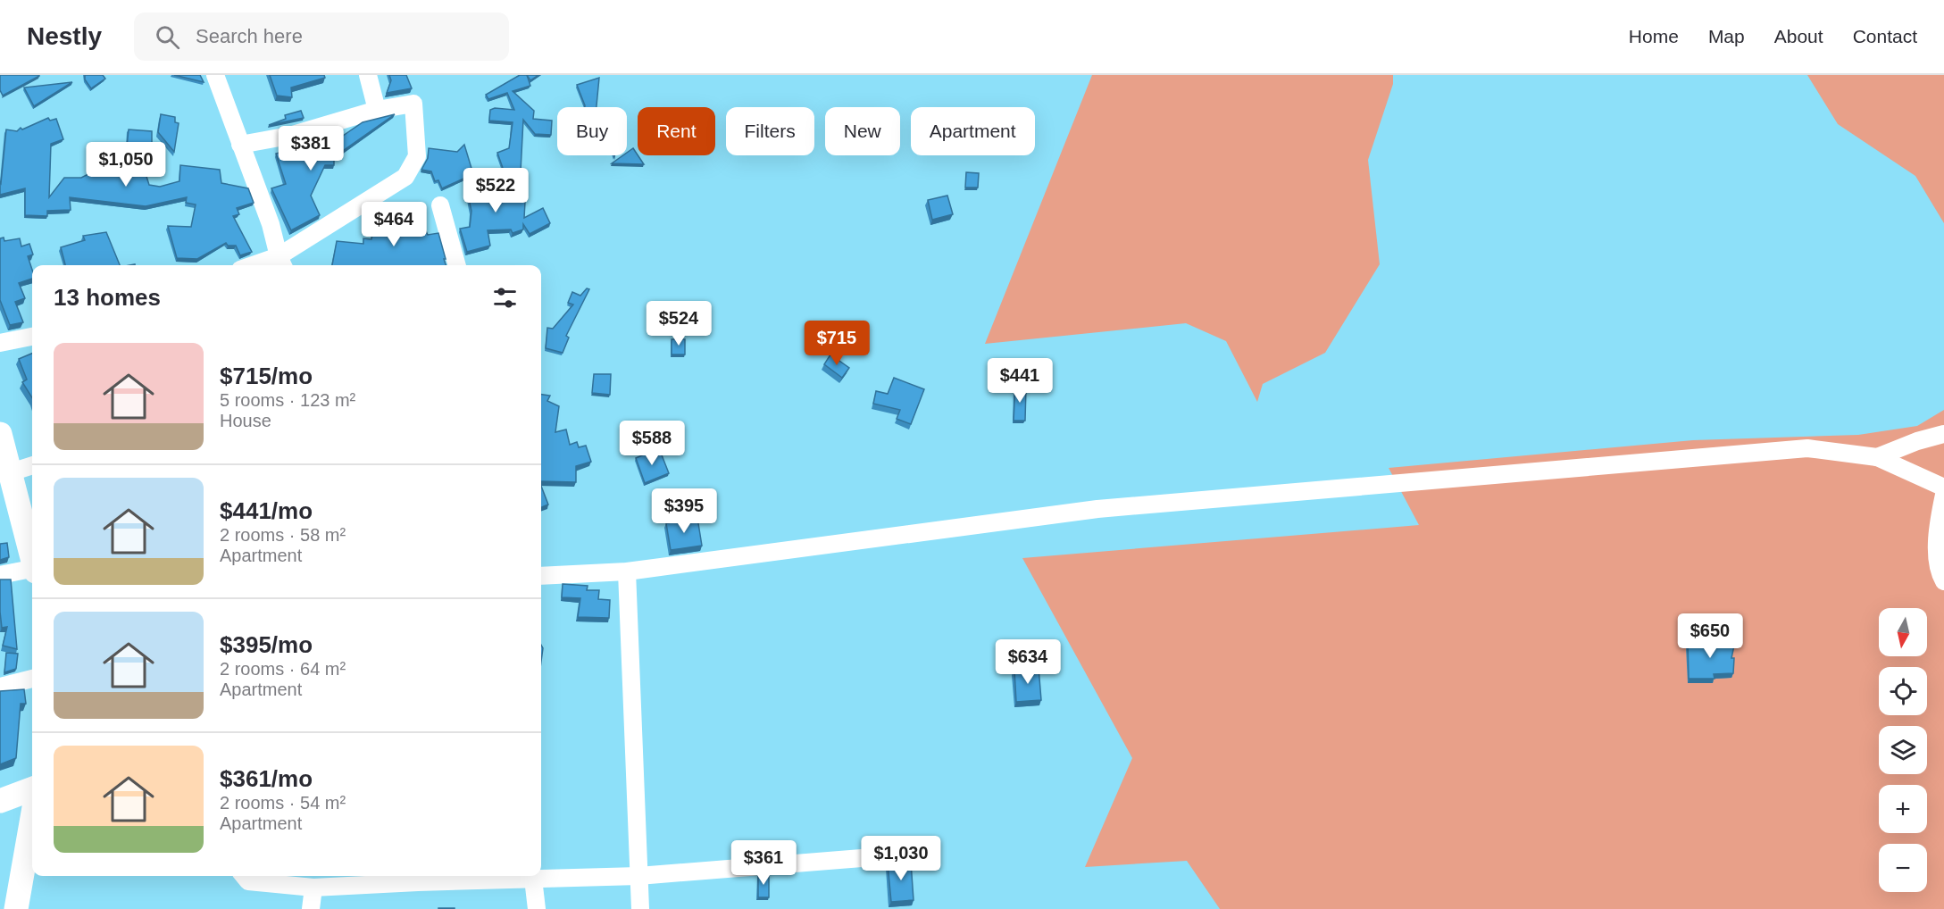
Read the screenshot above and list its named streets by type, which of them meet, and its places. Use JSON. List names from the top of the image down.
{
  "north": "bottom",
  "page": {
    "header": "Nestly",
    "search": "Search here",
    "nav": [
      "Home",
      "Map",
      "About",
      "Contact"
    ],
    "chip": [
      "Buy",
      "Rent",
      "Filters",
      "New",
      "Apartment"
    ],
    "price": [
      "$381",
      "$1,050",
      "$522",
      "$464",
      "$524",
      "$715",
      "$441",
      "$588",
      "$395",
      "$650",
      "$634",
      "$1,030",
      "$361"
    ],
    "heading": "13 homes",
    "list": [
      {
        "name": "$715/mo",
        "note": "5 rooms · 123 m² · House"
      },
      {
        "name": "$441/mo",
        "note": "2 rooms · 58 m² · Apartment"
      },
      {
        "name": "$395/mo",
        "note": "2 rooms · 64 m² · Apartment"
      },
      {
        "name": "$361/mo",
        "note": "2 rooms · 54 m² · Apartment"
      }
    ],
    "map_buttons": ["+", "−"]
  }
}
